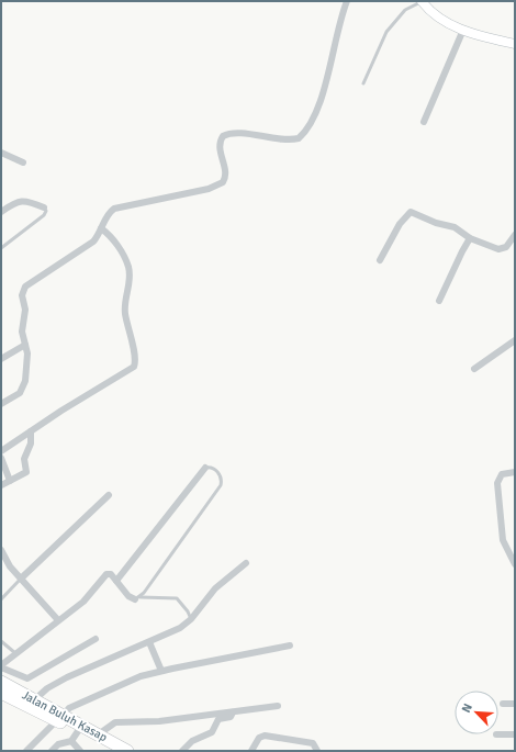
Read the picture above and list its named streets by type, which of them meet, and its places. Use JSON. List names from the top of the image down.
{
  "streets": {
    "highway": ["Jalan Buluh Kasap"]
  },
  "north": "top left"
}
